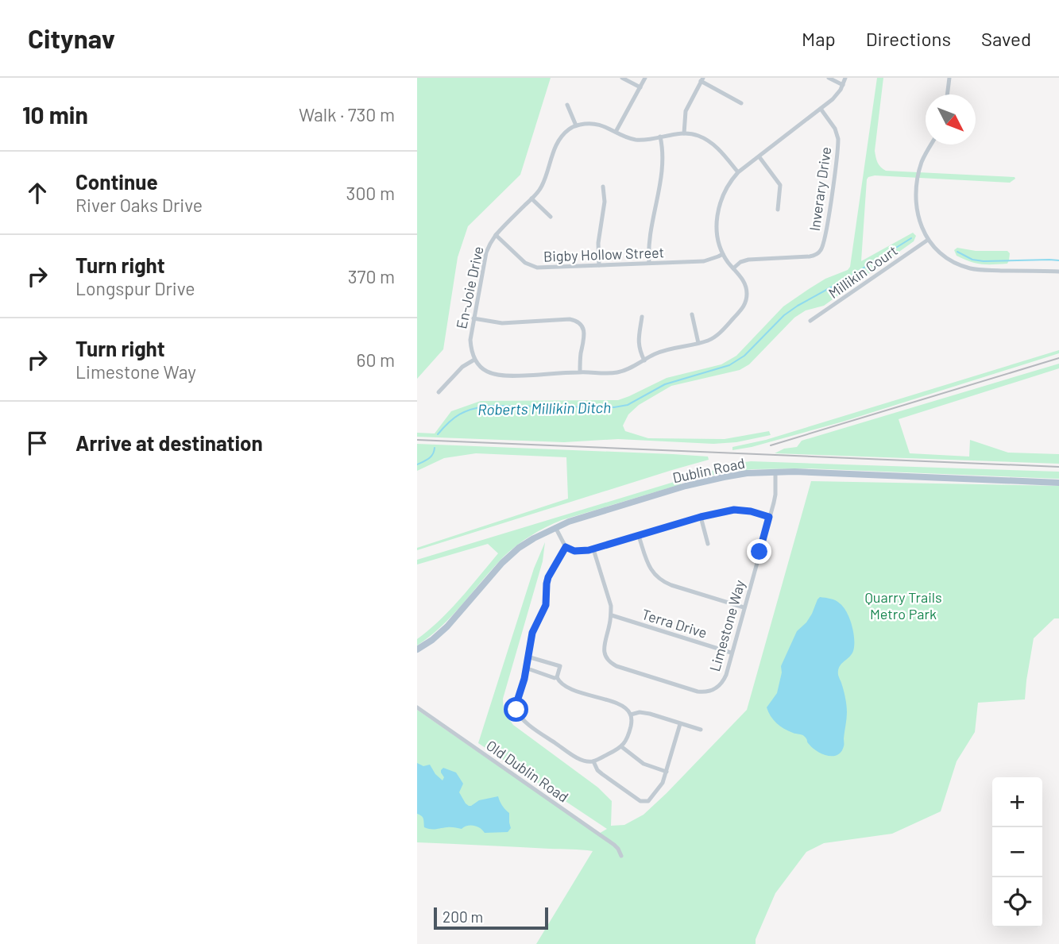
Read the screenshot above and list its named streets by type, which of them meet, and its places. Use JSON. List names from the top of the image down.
{
  "streets": {
    "main road": ["Dublin Road"],
    "street": [
      "Inverary Drive",
      "Bigby Hollow Street",
      "Millikin Court",
      "En-Joie Drive",
      "Terra Drive",
      "Limestone Way",
      "Old Dublin Road"
    ]
  },
  "crossings": [
    ["Bigby Hollow Street", "En-Joie Drive"],
    ["Dublin Road", "Limestone Way"],
    ["Terra Drive", "Limestone Way"]
  ],
  "water": ["Roberts Millikin Ditch"],
  "parks": ["Quarry Trails Metro Park"],
  "scale_bar": "200 m",
  "north": "bottom right",
  "page": {
    "header": "Citynav",
    "nav": ["Map", "Directions", "Saved"],
    "heading": ["10 min", "Walk · 730 m"],
    "list": [
      ["Continue", "River Oaks Drive", "300 m"],
      ["Turn right", "Longspur Drive", "370 m"],
      ["Turn right", "Limestone Way", "60 m"],
      "Arrive at destination"
    ],
    "map_buttons": ["+", "−"],
    "scale": "200 m"
  }
}
